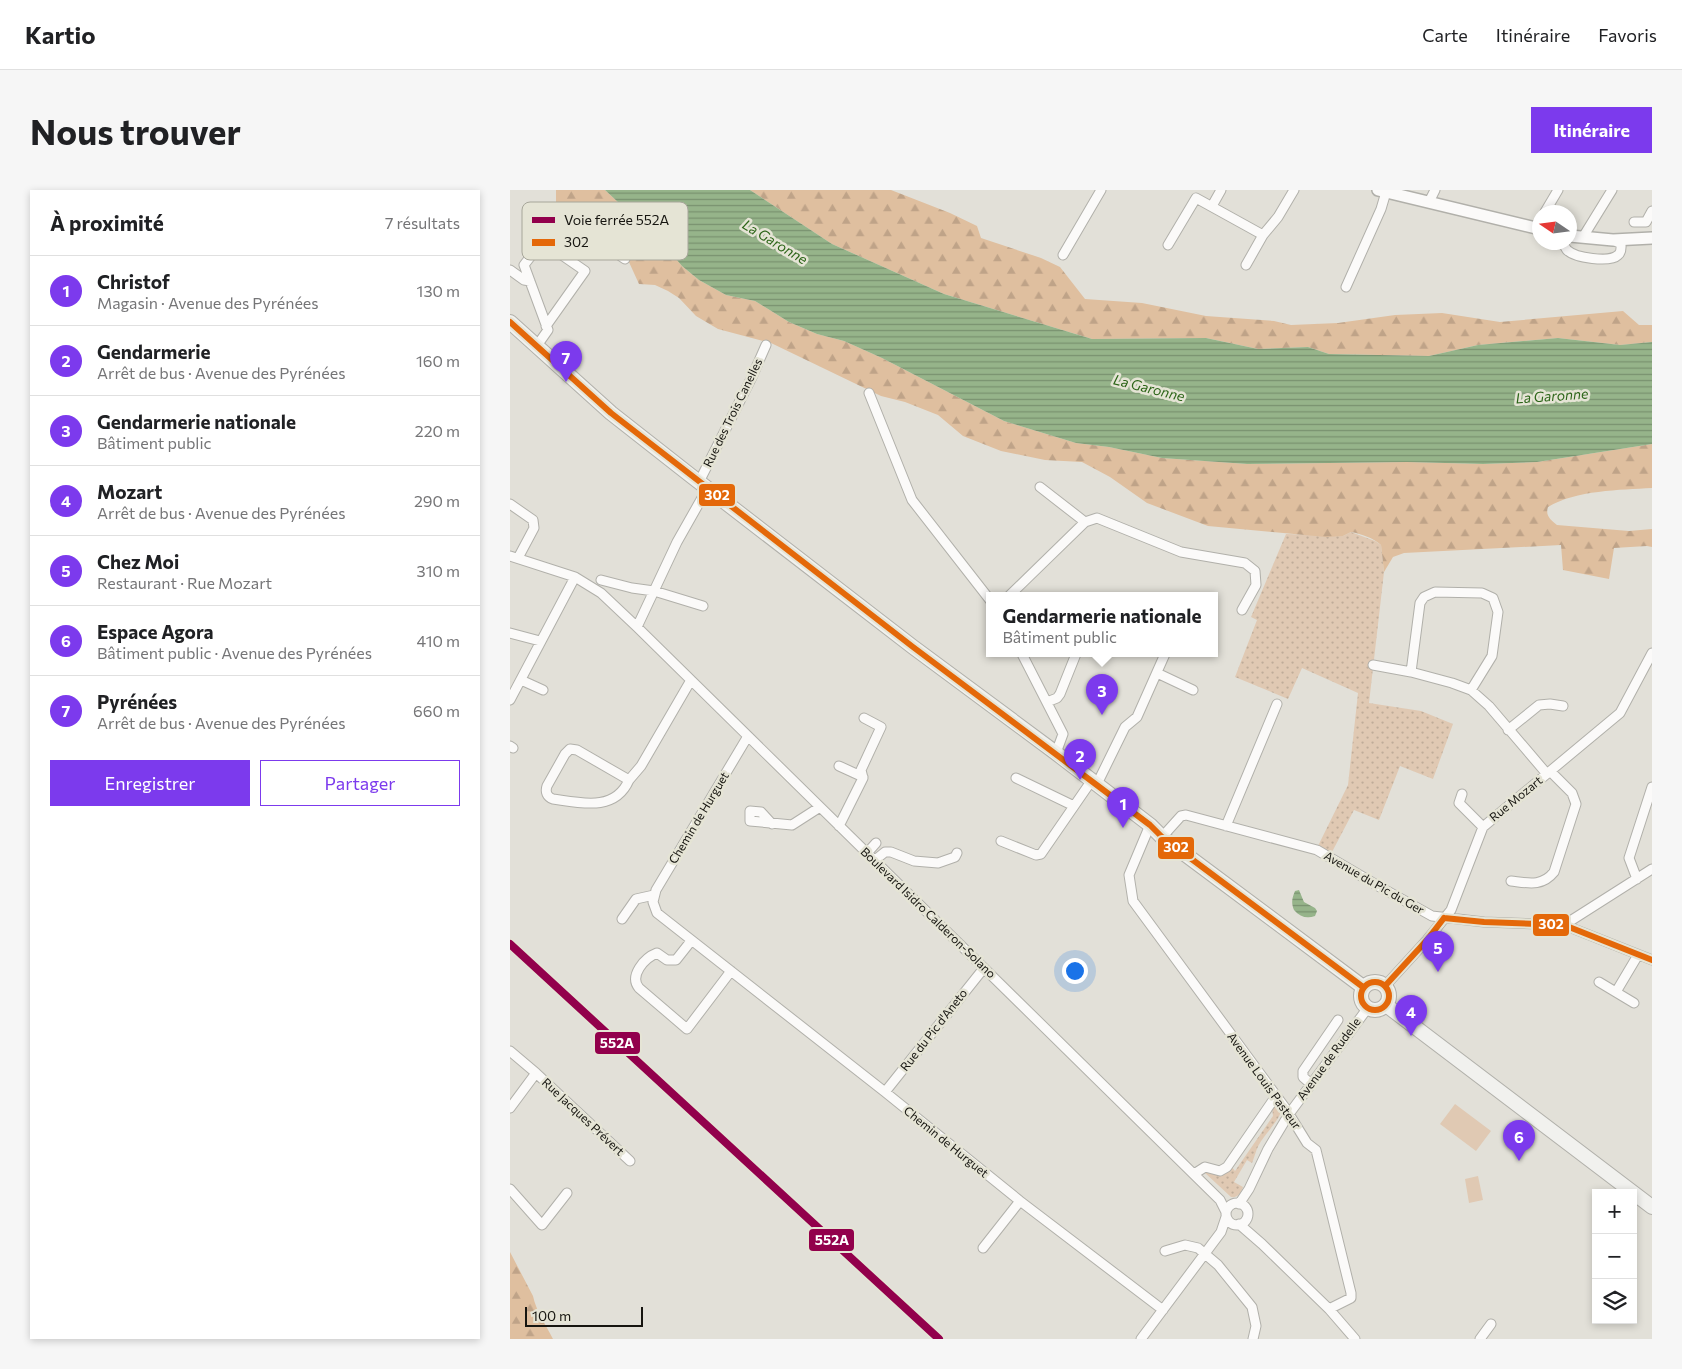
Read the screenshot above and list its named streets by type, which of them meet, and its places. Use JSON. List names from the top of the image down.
{
  "streets": {
    "street": [
      "Rue des Trois Canelles",
      "Rue Mozart",
      "Chemin de Hurguet",
      "Avenue du Pic du Ger",
      "Boulevard Isidro Calderon-Solano",
      "Rue du Pic d'Aneto",
      "Avenue de Rudelle",
      "Avenue Louis Pasteur",
      "Rue Jacques Prévert"
    ]
  },
  "crossings": [
    ["Rue des Trois Canelles", "Boulevard Isidro Calderon-Solano"],
    ["Rue Mozart", "Avenue du Pic du Ger"],
    ["Rue Mozart", "Avenue de Rudelle"],
    ["Chemin de Hurguet", "Boulevard Isidro Calderon-Solano"],
    ["Chemin de Hurguet", "Rue du Pic d'Aneto"],
    ["Chemin de Hurguet", "Avenue de Rudelle"],
    ["Boulevard Isidro Calderon-Solano", "Rue du Pic d'Aneto"],
    ["Boulevard Isidro Calderon-Solano", "Avenue de Rudelle"],
    ["Avenue de Rudelle", "Avenue Louis Pasteur"]
  ],
  "water": ["La Garonne"],
  "lines": ["transit line 302", "rail line 552A"],
  "legend": ["Voie ferrée 552A", "302"],
  "scale_bar": "100 m",
  "north": "left",
  "page": {
    "header": "Kartio",
    "nav": ["Carte", "Itinéraire", "Favoris"],
    "buttons": [
      "Itinéraire",
      ["Enregistrer", "Partager"]
    ],
    "title": "Nous trouver",
    "heading": ["À proximité", "7 résultats"],
    "list": [
      {
        "mark": "1",
        "name": "Christof",
        "note": "Magasin · Avenue des Pyrénées",
        "value": "130 m"
      },
      {
        "mark": "2",
        "name": "Gendarmerie",
        "note": "Arrêt de bus · Avenue des Pyrénées",
        "value": "160 m"
      },
      {
        "mark": "3",
        "name": "Gendarmerie nationale",
        "note": "Bâtiment public",
        "value": "220 m"
      },
      {
        "mark": "4",
        "name": "Mozart",
        "note": "Arrêt de bus · Avenue des Pyrénées",
        "value": "290 m"
      },
      {
        "mark": "5",
        "name": "Chez Moi",
        "note": "Restaurant · Rue Mozart",
        "value": "310 m"
      },
      {
        "mark": "6",
        "name": "Espace Agora",
        "note": "Bâtiment public · Avenue des Pyrénées",
        "value": "410 m"
      },
      {
        "mark": "7",
        "name": "Pyrénées",
        "note": "Arrêt de bus · Avenue des Pyrénées",
        "value": "660 m"
      }
    ],
    "pins": [
      "7",
      "3",
      "2",
      "1",
      "5",
      "4",
      "6"
    ],
    "popup": ["Gendarmerie nationale", "Bâtiment public"],
    "map_buttons": ["+", "−"],
    "scale": "100 m"
  }
}
